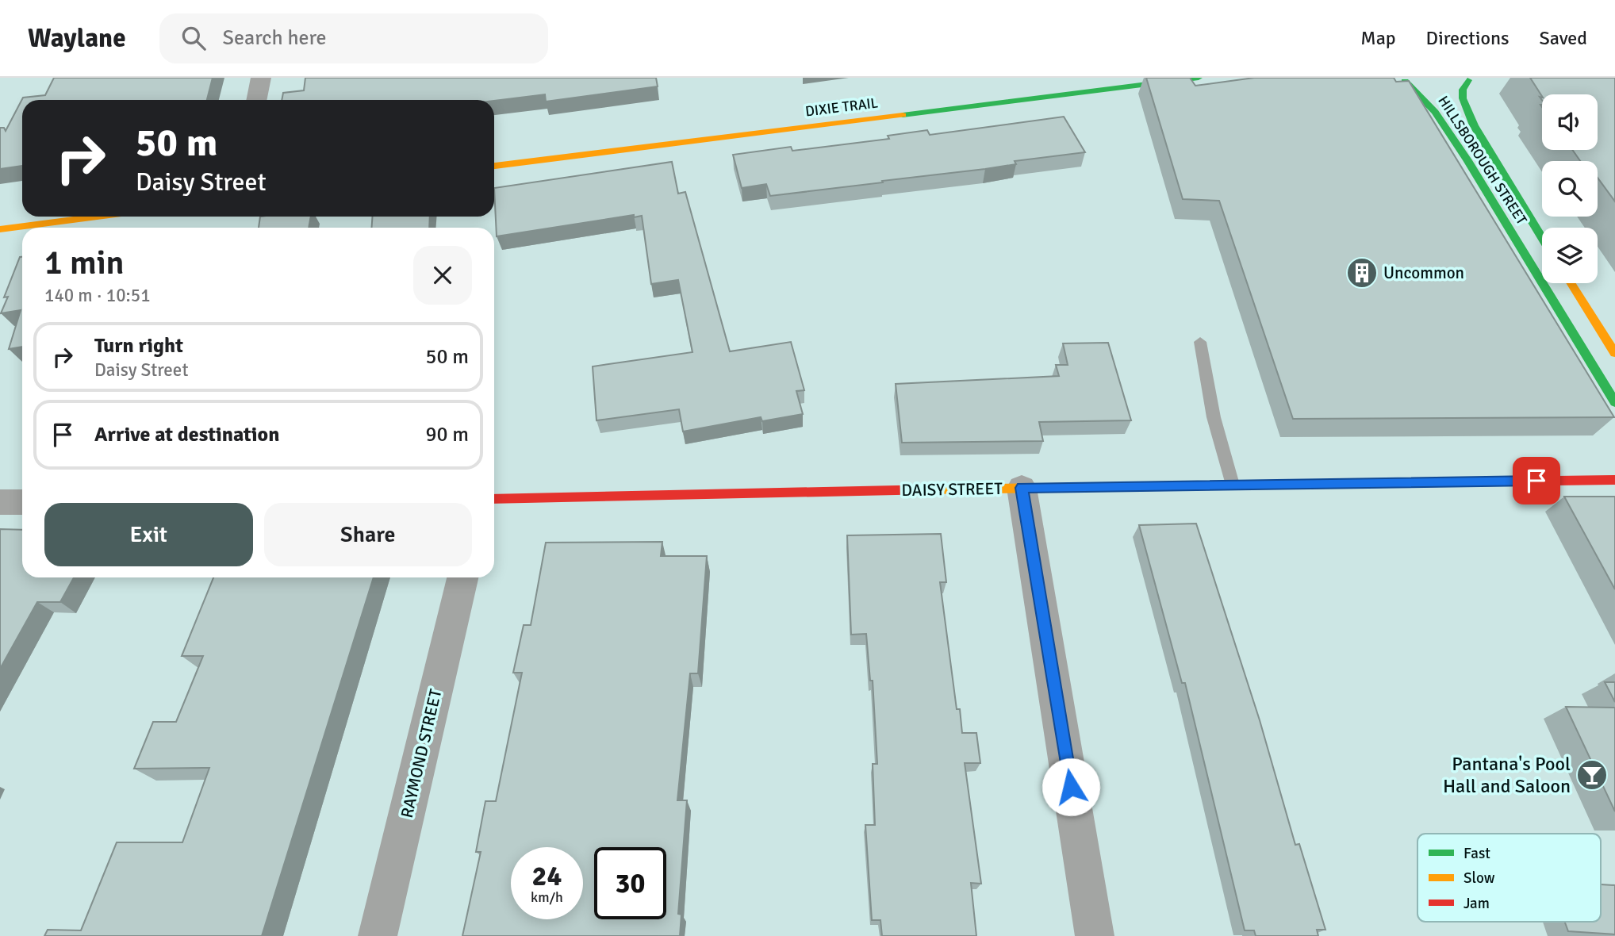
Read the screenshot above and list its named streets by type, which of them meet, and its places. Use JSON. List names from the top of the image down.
{
  "streets": {
    "main road": ["DIXIE TRAIL", "HILLSBOROUGH STREET", "DAISY STREET"],
    "street": ["RAYMOND STREET"]
  },
  "places": {
    "building": ["Uncommon"],
    "bar": ["Pantana's Pool Hall and Saloon"]
  },
  "legend": ["Fast", "Slow", "Jam"],
  "page": {
    "header": "Waylane",
    "search": "Search here",
    "nav": ["Map", "Directions", "Saved"],
    "turn": ["50 m", "Daisy Street"],
    "heading": ["1 min", "140 m · 10:51"],
    "list": [
      {
        "name": "Turn right",
        "note": "Daisy Street",
        "value": "50 m"
      },
      {
        "name": "Arrive at destination",
        "value": "90 m"
      }
    ],
    "buttons": ["Exit", "Share"],
    "speed": "24 km/h",
    "limit": "30"
  }
}
